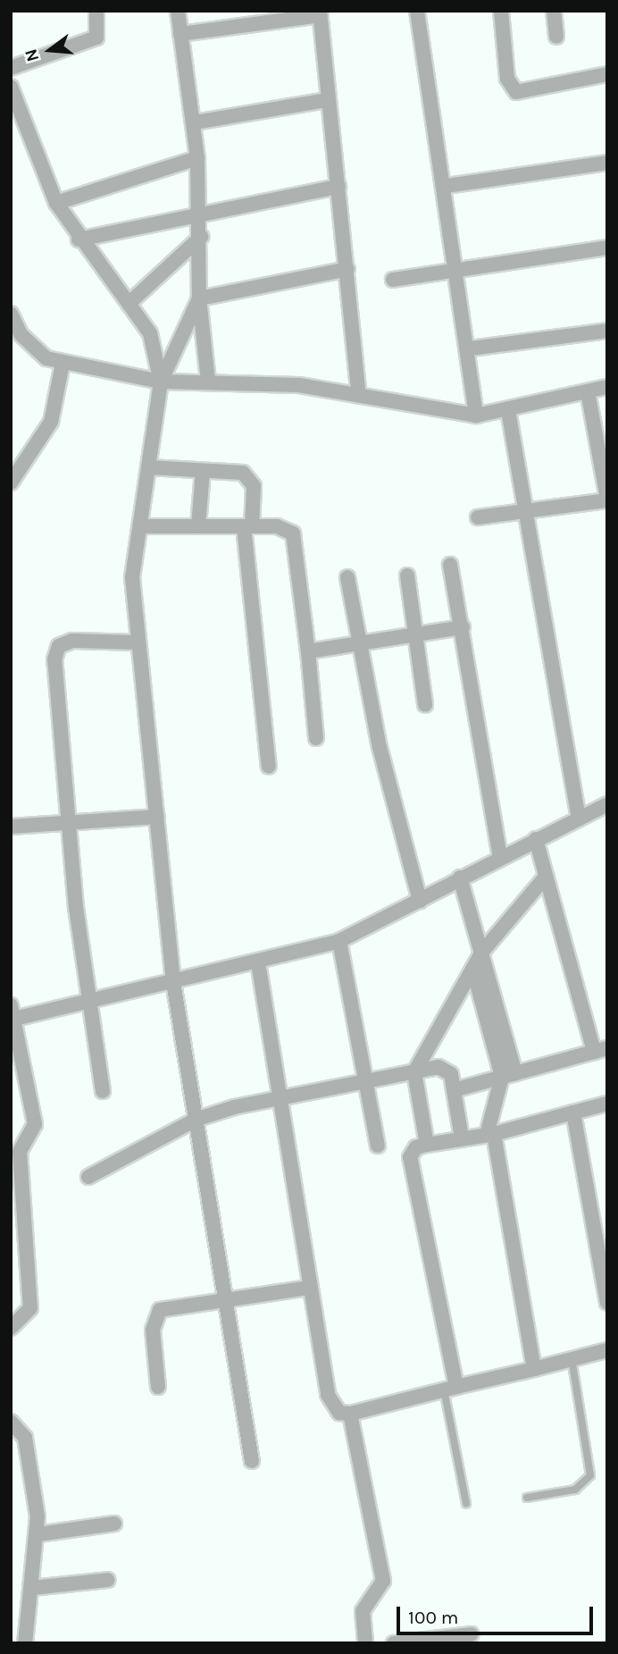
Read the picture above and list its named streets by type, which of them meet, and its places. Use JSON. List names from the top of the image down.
{
  "scale_bar": "100 m",
  "north": "left"
}
